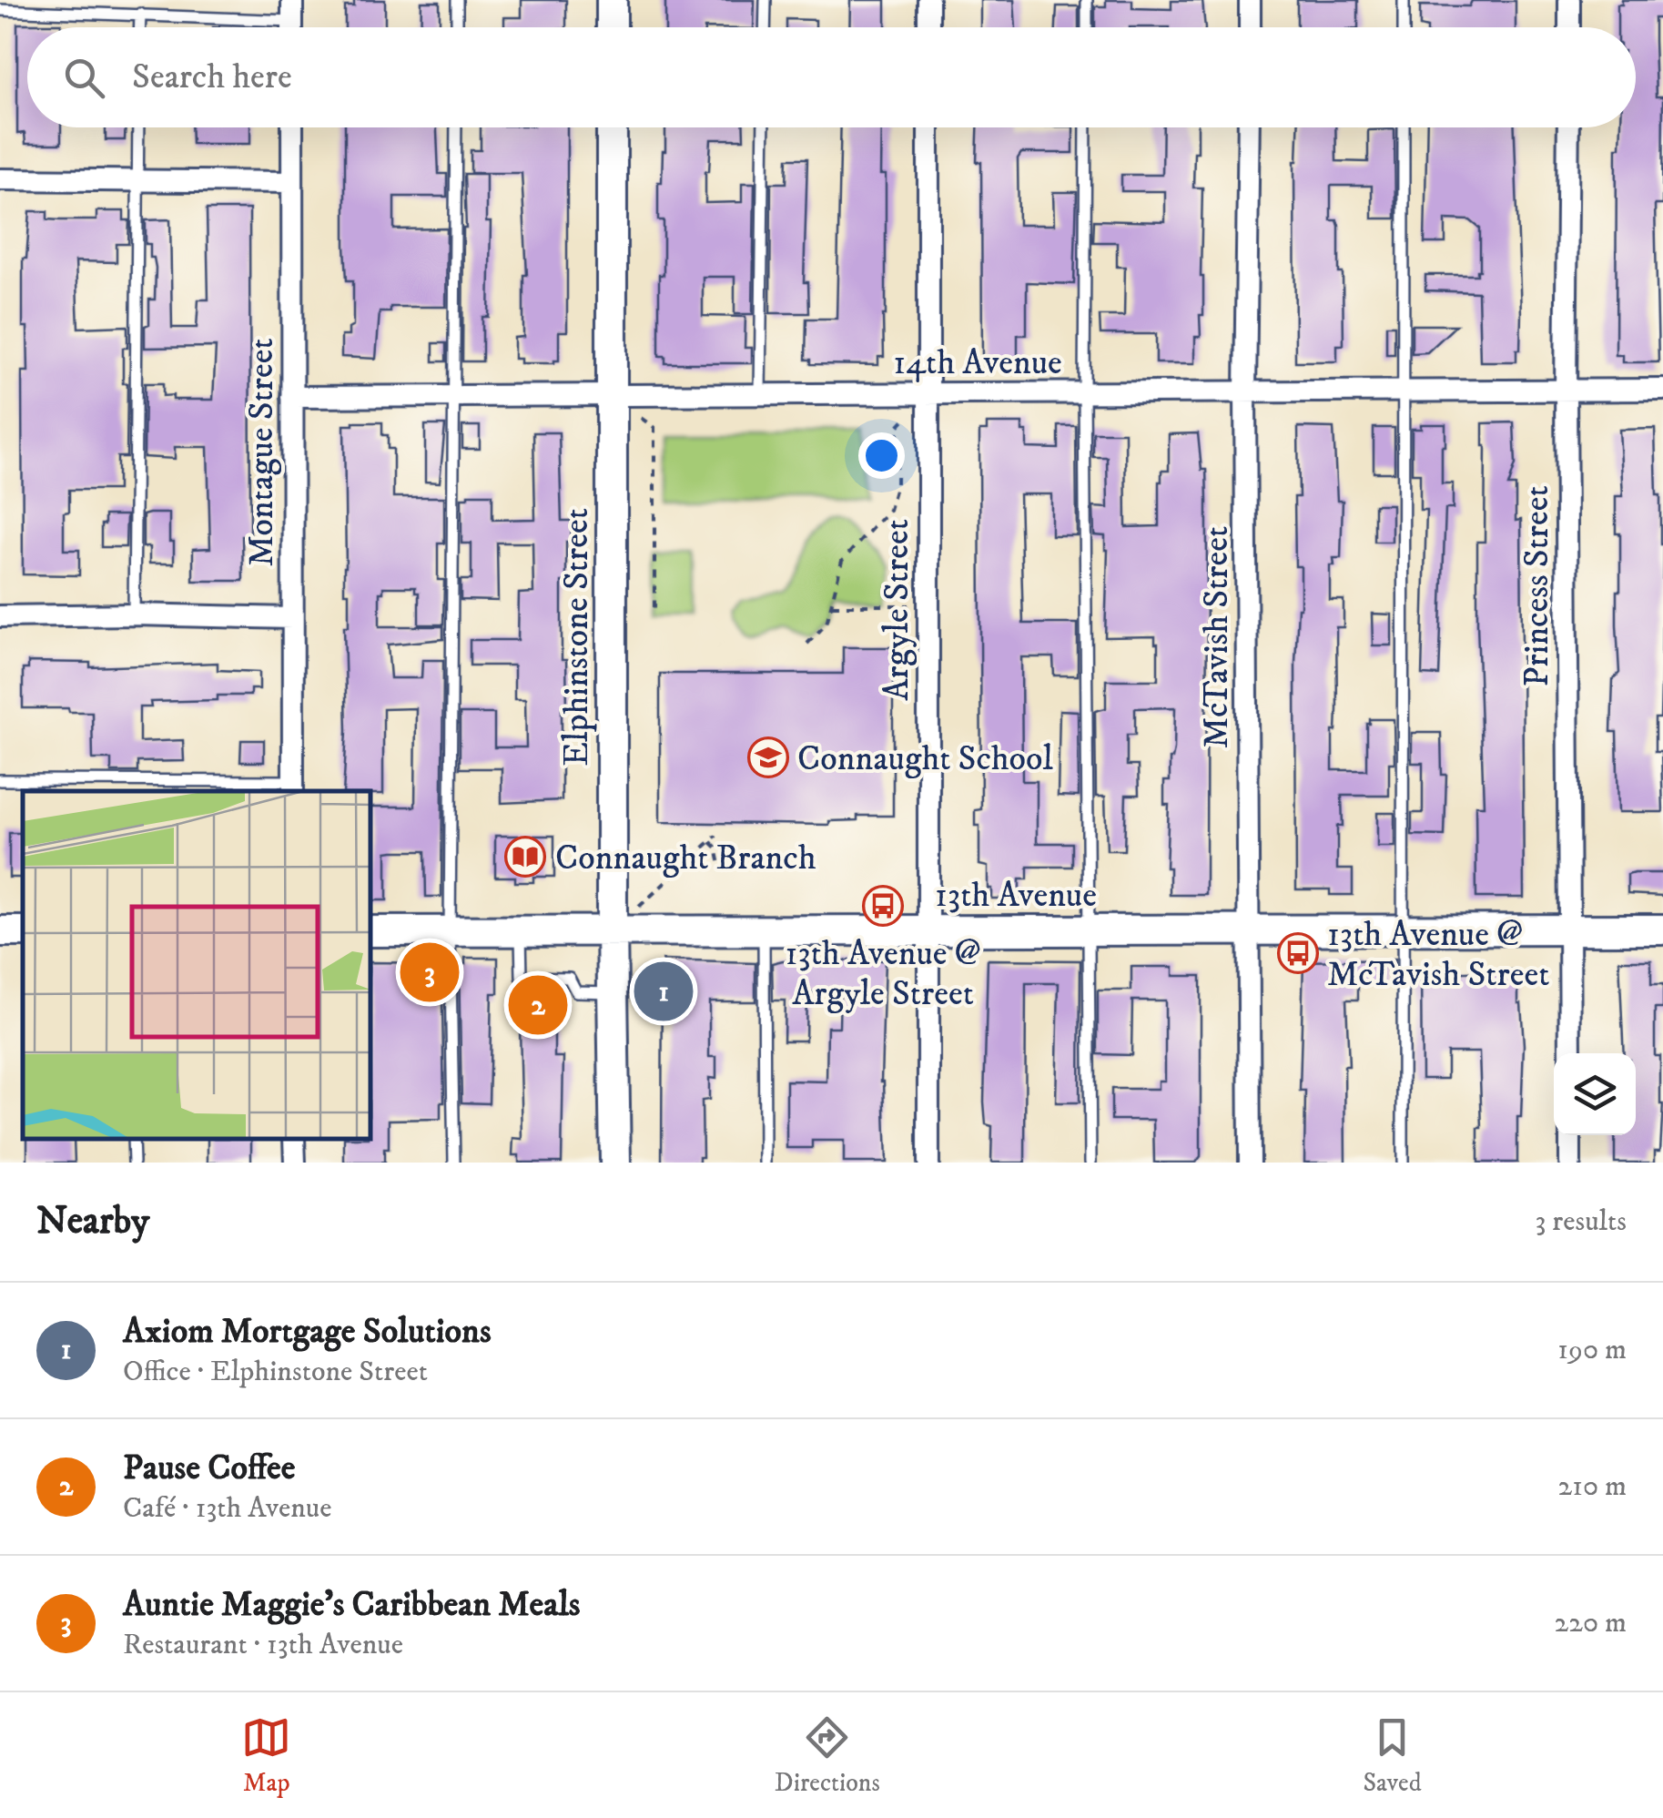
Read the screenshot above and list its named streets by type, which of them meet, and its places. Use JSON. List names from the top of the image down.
{
  "streets": {
    "street": [
      "14th Avenue",
      "Montague Street",
      "Princess Street",
      "Argyle Street",
      "Elphinstone Street",
      "McTavish Street",
      "13th Avenue"
    ]
  },
  "crossings": [
    ["14th Avenue", "Montague Street"],
    ["14th Avenue", "Princess Street"],
    ["14th Avenue", "Argyle Street"],
    ["14th Avenue", "Elphinstone Street"],
    ["14th Avenue", "McTavish Street"],
    ["Princess Street", "13th Avenue"],
    ["Argyle Street", "13th Avenue"],
    ["Elphinstone Street", "13th Avenue"],
    ["McTavish Street", "13th Avenue"]
  ],
  "places": {
    "school or university": ["Connaught School"],
    "library": ["Connaught Branch"],
    "bus stop": ["13th Avenue @ Argyle Street", "13th Avenue @ McTavish Street"]
  },
  "page": {
    "search": "Search here",
    "pins": ["3", "1", "2"],
    "heading": ["Nearby", "3 results"],
    "list": [
      {
        "mark": "1",
        "name": "Axiom Mortgage Solutions",
        "note": "Office · Elphinstone Street",
        "value": "190 m"
      },
      {
        "mark": "2",
        "name": "Pause Coffee",
        "note": "Café · 13th Avenue",
        "value": "210 m"
      },
      {
        "mark": "3",
        "name": "Auntie Maggie's Caribbean Meals",
        "note": "Restaurant · 13th Avenue",
        "value": "220 m"
      }
    ],
    "nav": ["Map", "Directions", "Saved"]
  }
}
